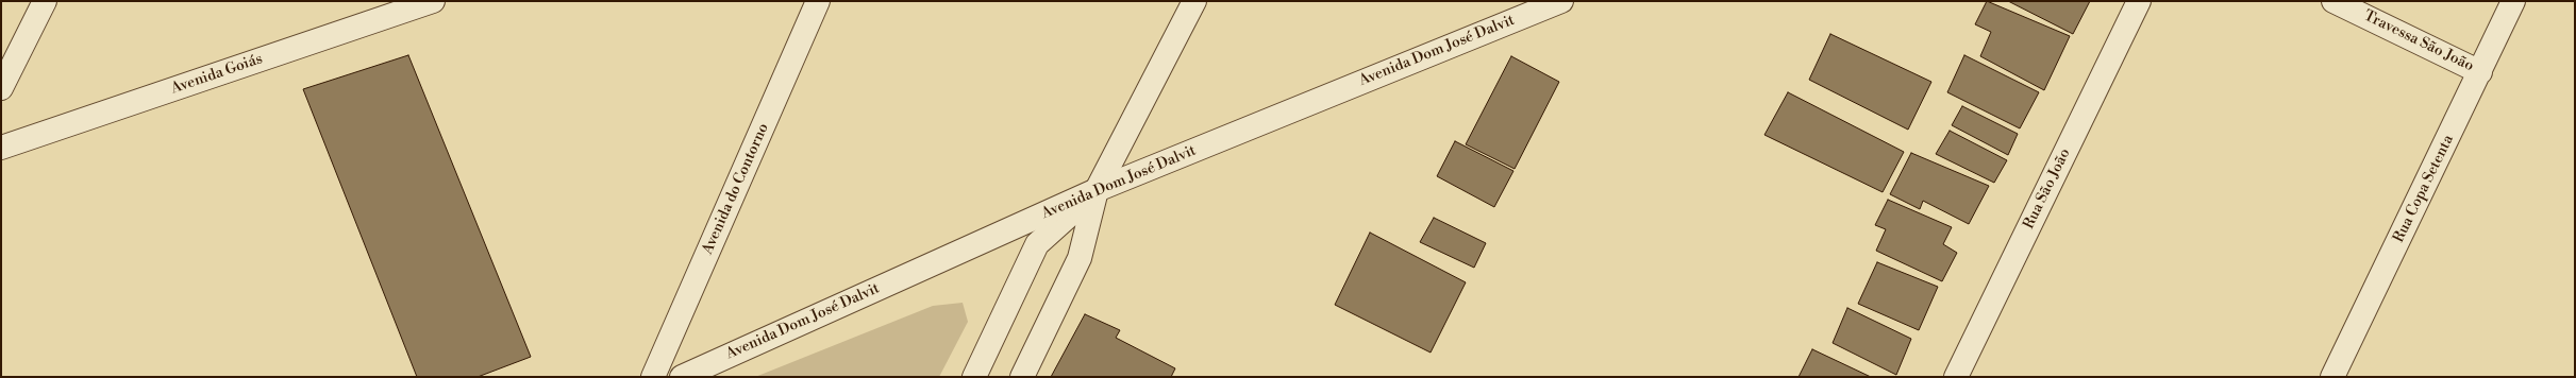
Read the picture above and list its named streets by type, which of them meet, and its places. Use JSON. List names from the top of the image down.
{
  "streets": {
    "street": [
      "Travessa São João",
      "Avenida Dom José Dalvit",
      "Avenida Goiás",
      "Avenida do Contorno",
      "Rua São João",
      "Rua Copa Setenta"
    ]
  },
  "crossings": [
    ["Travessa São João", "Rua Copa Setenta"]
  ]
}
